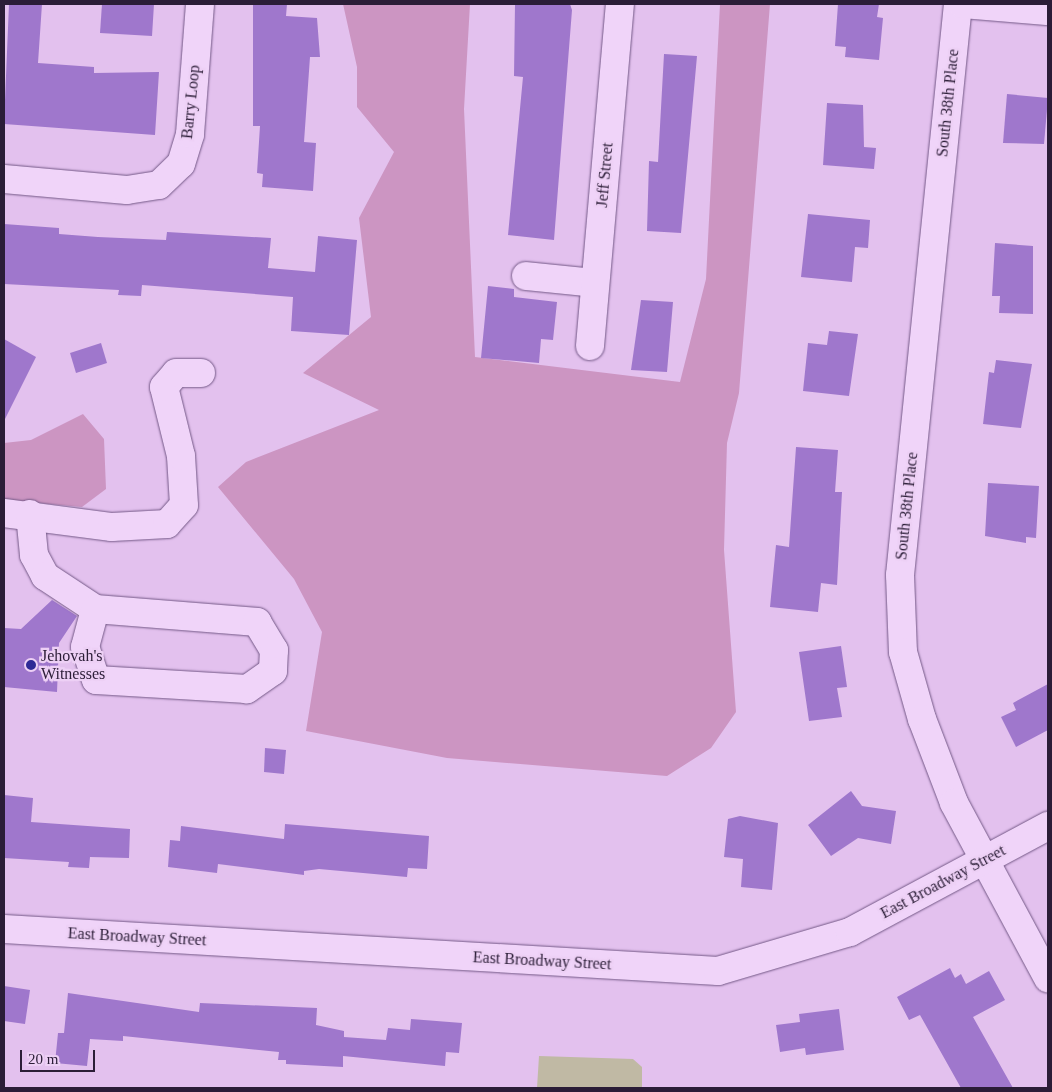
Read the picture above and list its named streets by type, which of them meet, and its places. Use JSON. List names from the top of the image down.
{
  "streets": {
    "street": [
      "Barry Loop",
      "South 38th Place",
      "Jeff Street",
      "East Broadway Street"
    ]
  },
  "crossings": [
    ["South 38th Place", "East Broadway Street"]
  ],
  "places": ["Jehovah's Witnesses"],
  "scale_bar": "20 m"
}
